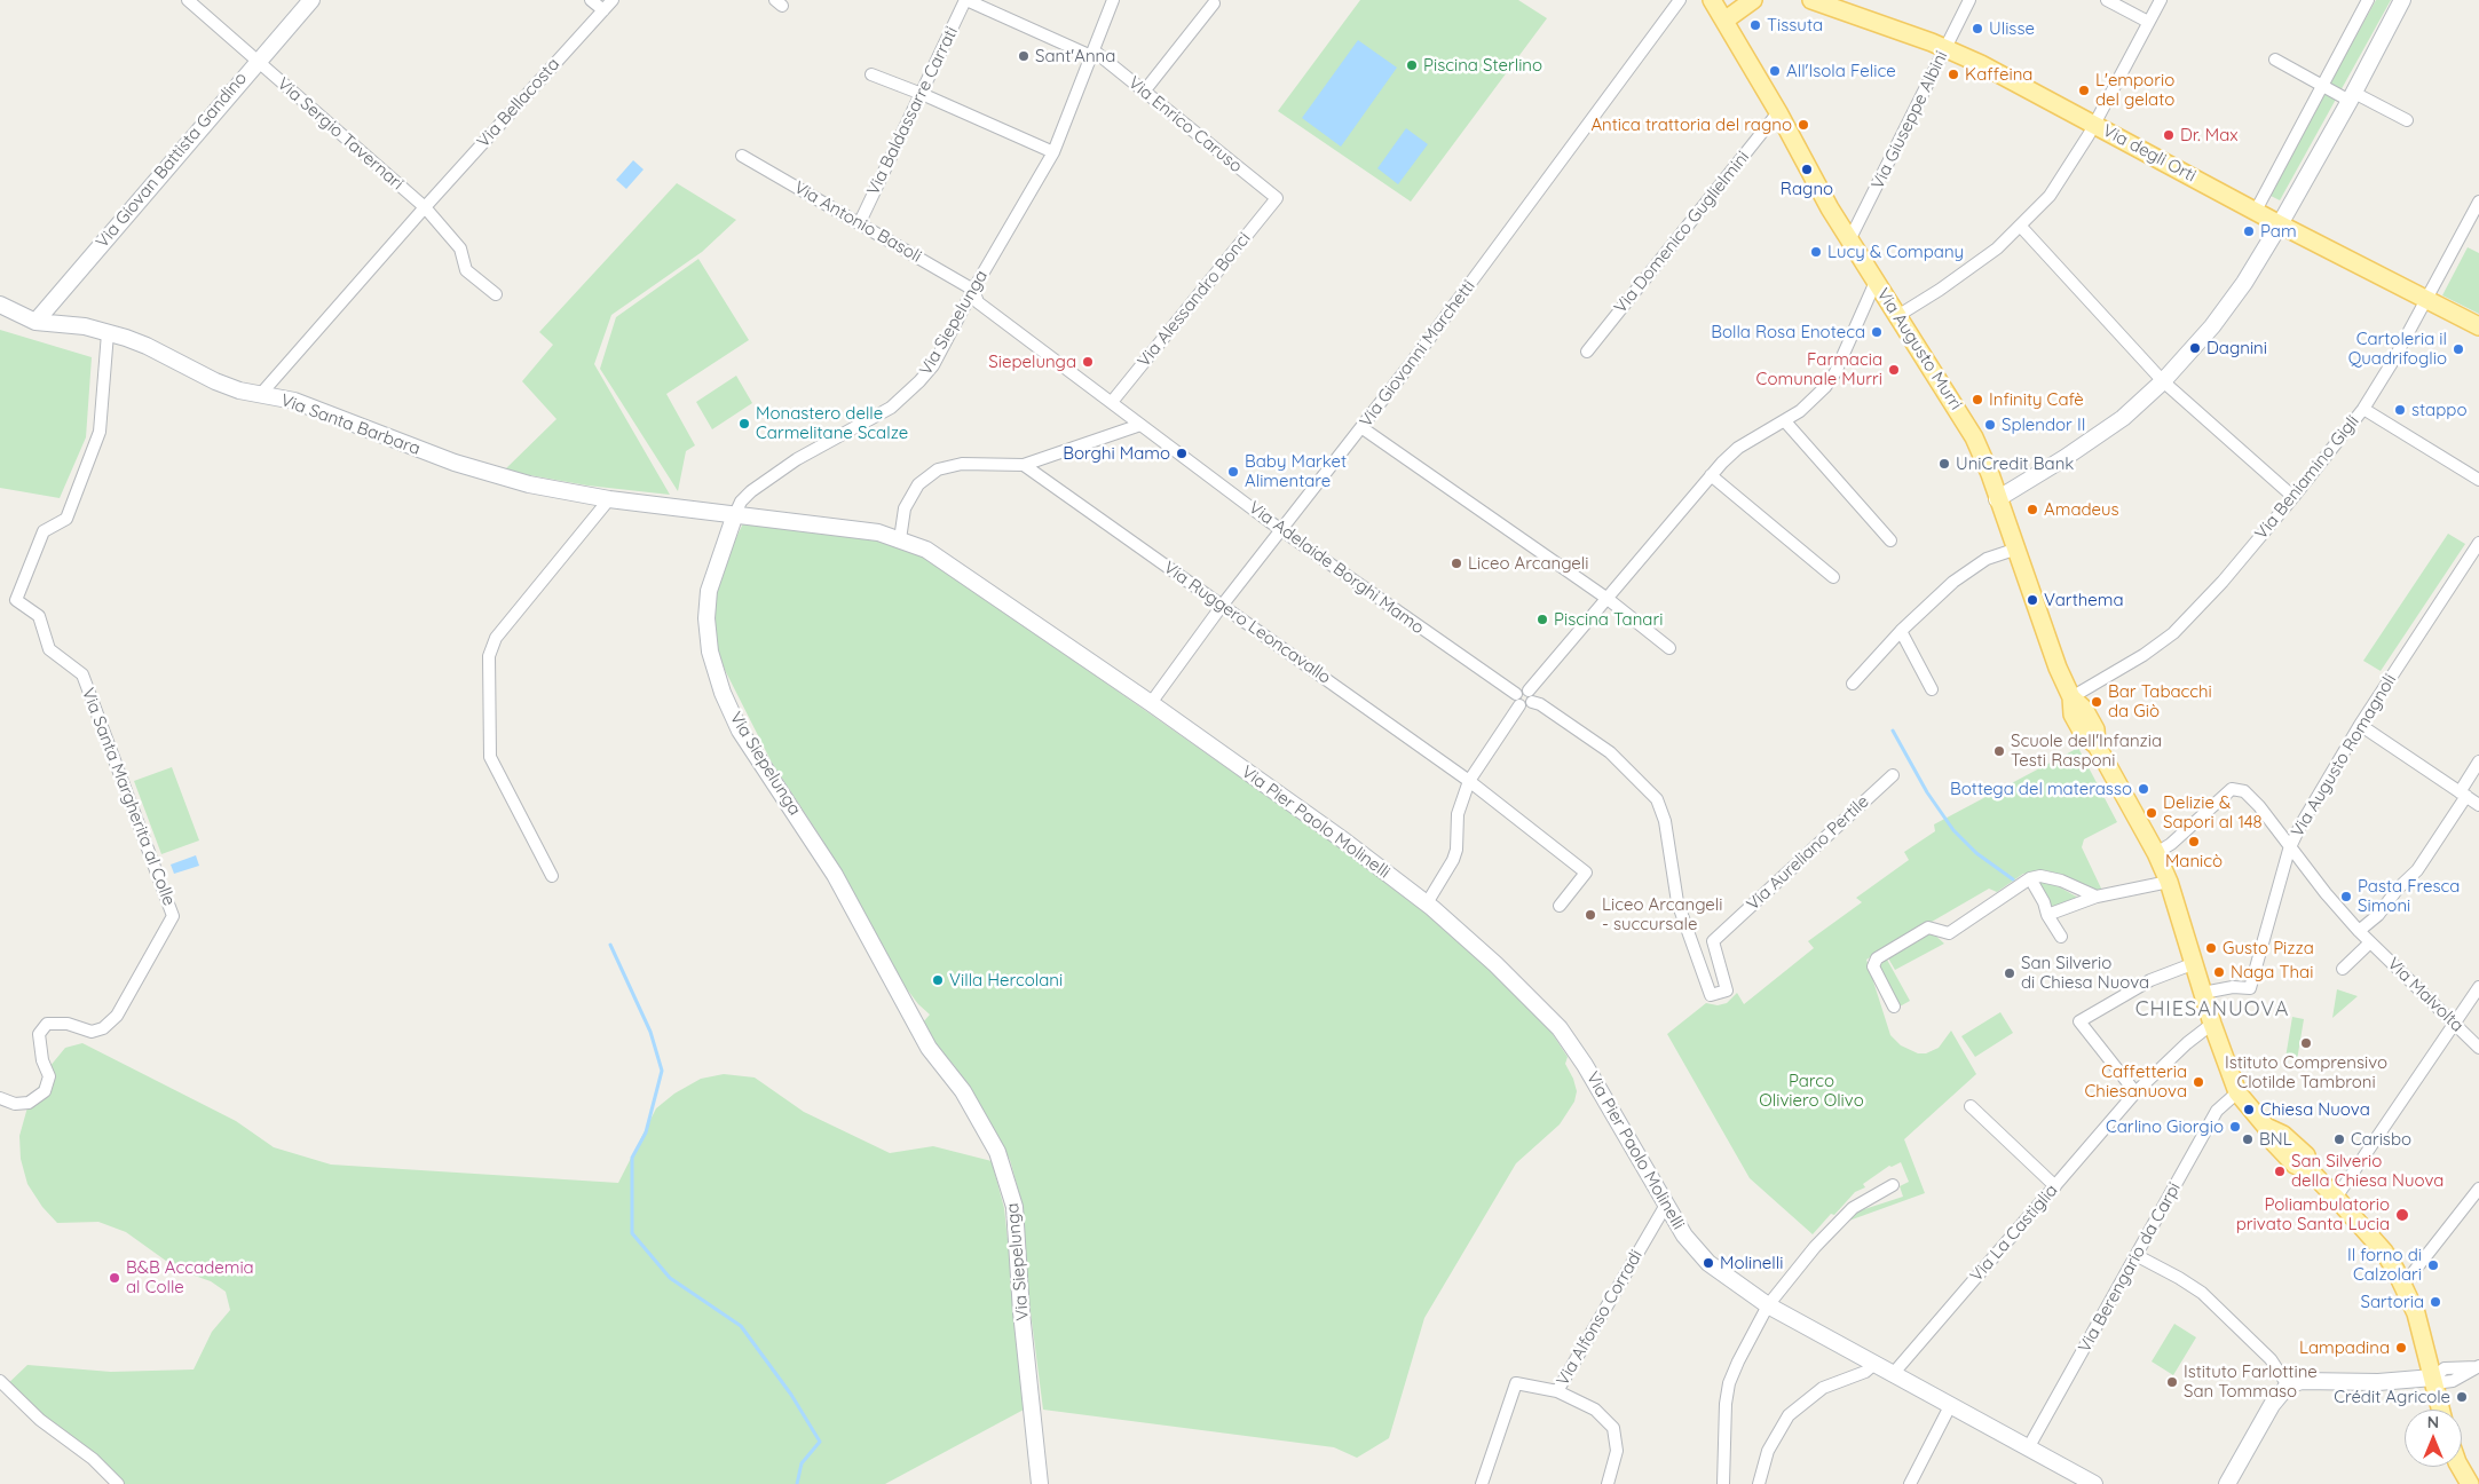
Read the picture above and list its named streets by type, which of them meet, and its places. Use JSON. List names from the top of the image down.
{
  "streets": {
    "main road": ["Via degli Orti", "Via Augusto Murri"],
    "street": [
      "Via Bellacosta",
      "Via Baldassarre Carrati",
      "Via Giuseppe Albini",
      "Via Enrico Caruso",
      "Via Sergio Tavernari",
      "Via Giovan Battista Gandino",
      "Via Antonio Basoli",
      "Via Domenico Guglielmini",
      "Via Alessandro Bonci",
      "Via Siepelunga",
      "Via Giovanni Marchetti",
      "Via Santa Barbara",
      "Via Beniamino Gigli",
      "Via Adelaide Borghi Mamo",
      "Via Ruggero Leoncavallo",
      "Via Augusto Romagnoli",
      "Via Santa Margherita al Colle",
      "Via Pier Paolo Molinelli",
      "Via Aureliano Pertile",
      "Via Malvolta",
      "Via La Castiglia",
      "Via Berengario da Carpi",
      "Via Alfonso Corradi"
    ]
  },
  "crossings": [
    ["Via Bellacosta", "Via Sergio Tavernari"],
    ["Via Bellacosta", "Via Santa Barbara"],
    ["Via Baldassarre Carrati", "Via Enrico Caruso"],
    ["Via Baldassarre Carrati", "Via Antonio Basoli"],
    ["Via Giuseppe Albini", "Via degli Orti"],
    ["Via Giuseppe Albini", "Via Augusto Murri"],
    ["Via Enrico Caruso", "Via Alessandro Bonci"],
    ["Via Enrico Caruso", "Via Siepelunga"],
    ["Via Sergio Tavernari", "Via Giovan Battista Gandino"],
    ["Via degli Orti", "Via Beniamino Gigli"],
    ["Via Giovan Battista Gandino", "Via Santa Barbara"],
    ["Via Antonio Basoli", "Via Siepelunga"],
    ["Via Antonio Basoli", "Via Adelaide Borghi Mamo"],
    ["Via Domenico Guglielmini", "Via Augusto Murri"],
    ["Via Alessandro Bonci", "Via Adelaide Borghi Mamo"],
    ["Via Siepelunga", "Via Santa Barbara"],
    ["Via Siepelunga", "Via Adelaide Borghi Mamo"],
    ["Via Siepelunga", "Via Pier Paolo Molinelli"],
    ["Via Augusto Murri", "Via Beniamino Gigli"],
    ["Via Augusto Murri", "Via Augusto Romagnoli"],
    ["Via Augusto Murri", "Via Malvolta"],
    ["Via Augusto Murri", "Via La Castiglia"],
    ["Via Augusto Murri", "Via Berengario da Carpi"],
    ["Via Giovanni Marchetti", "Via Adelaide Borghi Mamo"],
    ["Via Giovanni Marchetti", "Via Ruggero Leoncavallo"],
    ["Via Giovanni Marchetti", "Via Pier Paolo Molinelli"],
    ["Via Santa Barbara", "Via Santa Margherita al Colle"],
    ["Via Santa Barbara", "Via Pier Paolo Molinelli"],
    ["Via Augusto Romagnoli", "Via Malvolta"],
    ["Via Pier Paolo Molinelli", "Via La Castiglia"],
    ["Via Pier Paolo Molinelli", "Via Berengario da Carpi"],
    ["Via Pier Paolo Molinelli", "Via Alfonso Corradi"]
  ],
  "districts": ["CHIESANUOVA"],
  "parks": ["Parco Oliviero Olivo"],
  "places": [
    "Tissuta",
    "Ulisse",
    "Sant'Anna",
    "Piscina Sterlino",
    "All'Isola Felice",
    "Kaffeina",
    "L'emporio del gelato",
    "Antica trattoria del ragno",
    "Dr. Max",
    "Ragno",
    "Pam",
    "Lucy & Company",
    "Bolla Rosa Enoteca",
    "Dagnini",
    "Cartoleria il Quadrifoglio",
    "Siepelunga",
    "Farmacia Comunale Murri",
    "Infinity Cafè",
    "stappo",
    "Monastero delle Carmelitane Scalze",
    "Splendor II",
    "Borghi Mamo",
    "UniCredit Bank",
    "Baby Market Alimentare",
    "Amadeus",
    "Liceo Arcangeli",
    "Varthema",
    "Piscina Tanari",
    "Bar Tabacchi da Giò",
    "Scuole dell'Infanzia Testi Rasponi",
    "Bottega del materasso",
    "Delizie & Sapori al 148",
    "Manicò",
    "Pasta Fresca Simoni",
    "Liceo Arcangeli - succursale",
    "Gusto Pizza",
    "Naga Thai",
    "San Silverio di Chiesa Nuova",
    "Villa Hercolani",
    "Istituto Comprensivo Clotilde Tambroni",
    "Caffetteria Chiesanuova",
    "Chiesa Nuova",
    "Carlino Giorgio",
    "BNL",
    "Carisbo",
    "San Silverio della Chiesa Nuova",
    "Poliambulatorio privato Santa Lucia",
    "Molinelli",
    "Il forno di Calzolari",
    "B&B Accademia al Colle",
    "Sartoria",
    "Lampadina",
    "Istituto Farlottine San Tommaso",
    "Crédit Agricole"
  ],
  "north": "top"
}
